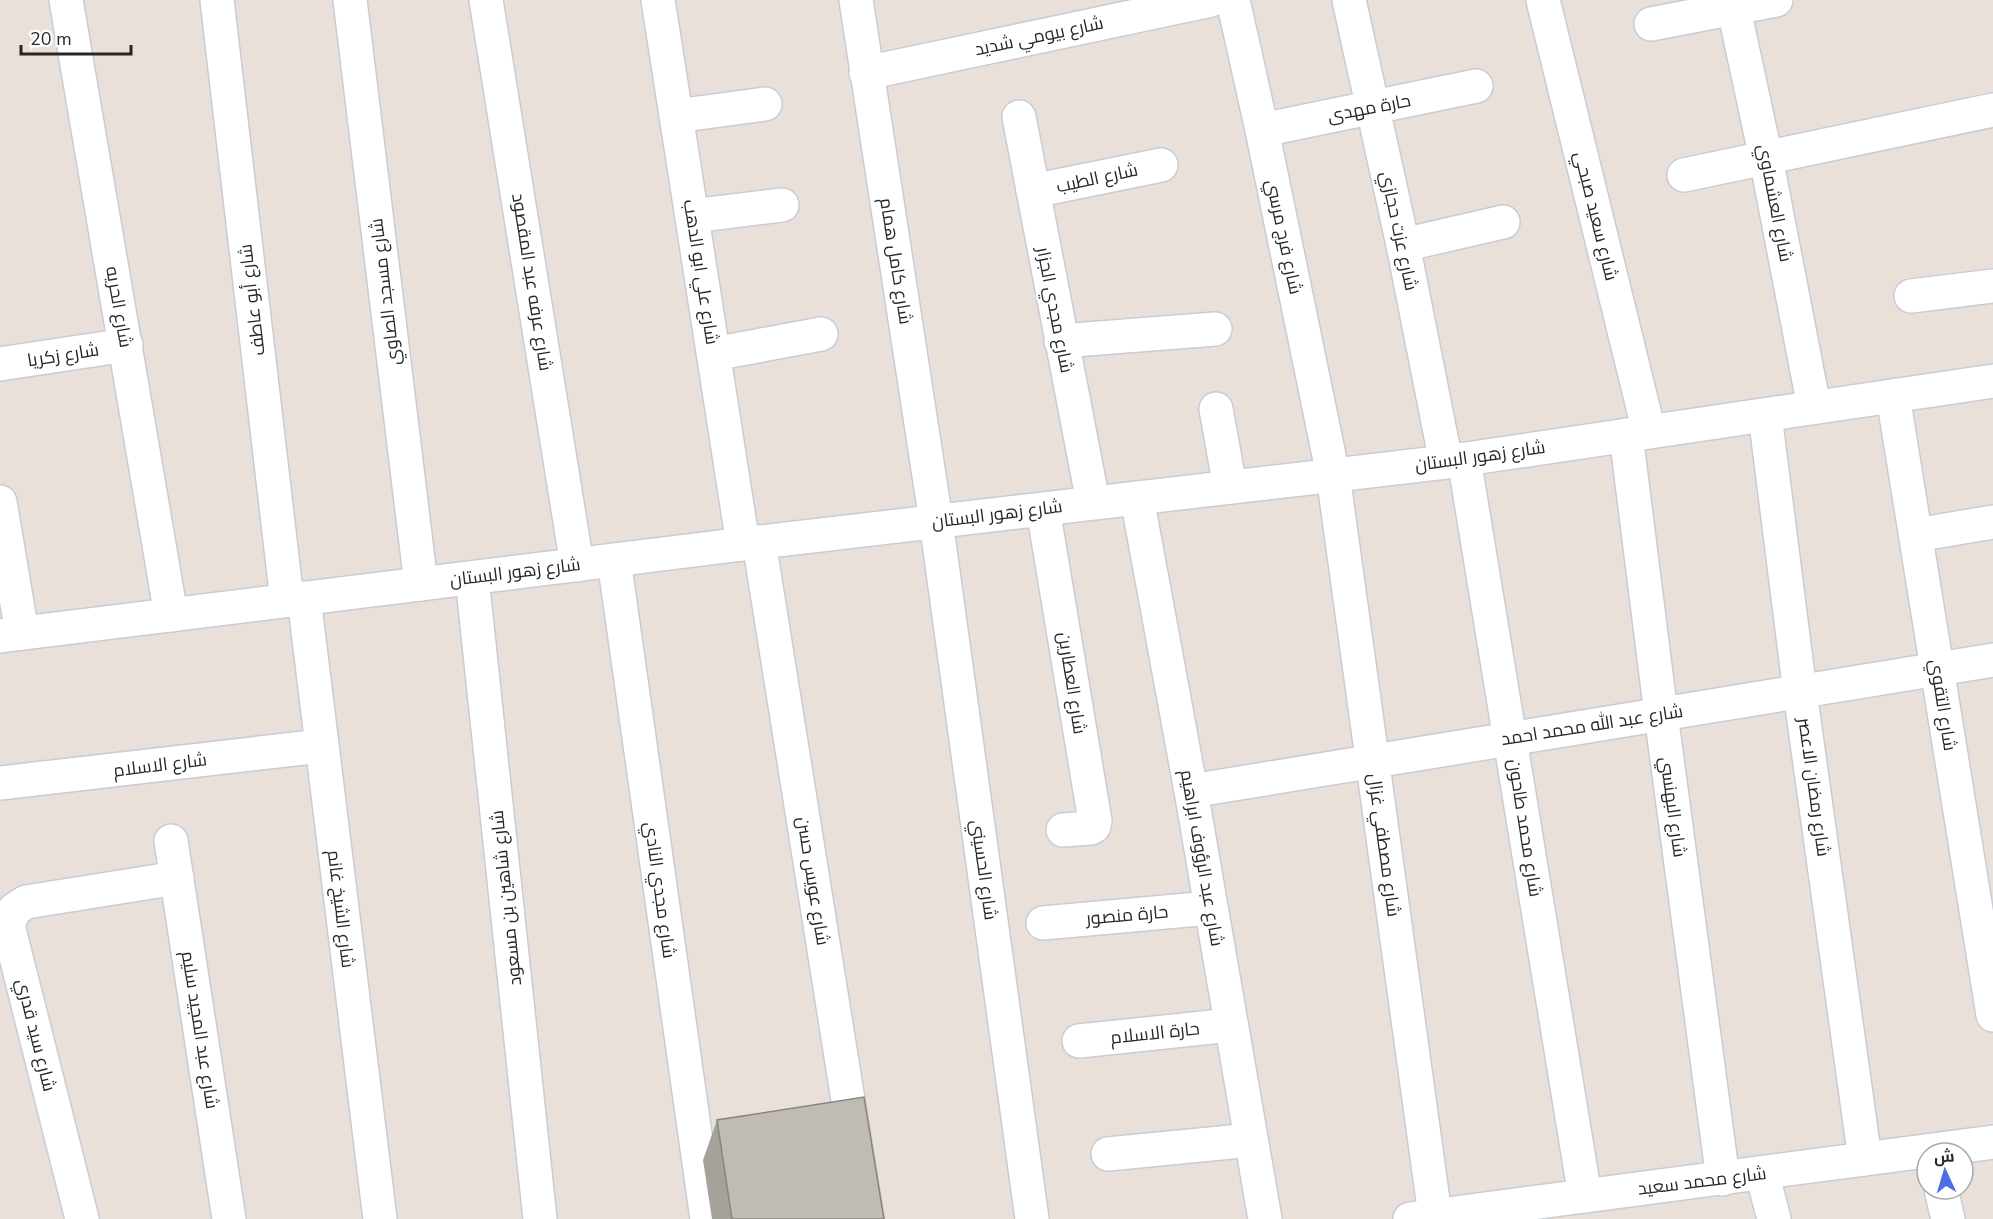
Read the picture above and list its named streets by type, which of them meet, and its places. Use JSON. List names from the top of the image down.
{
  "streets": {
    "street": [
      "شارع بيومي شديد",
      "حارة مهدى",
      "شارع الطيب",
      "شارع العشماوي",
      "شارع سعيد صبحي",
      "شارع عزت حجازي",
      "شارع فرج مرسي",
      "شارع كامل همام",
      "شارع علي ابو الدهب",
      "شارع عرفه عبد المقصود",
      "شارع مسجد الصاوي",
      "شارع أبو عاطف",
      "شارع الحريه",
      "شارع مجدي الجزار",
      "شارع زكريا",
      "شارع زهور البستان",
      "شارع العطارين",
      "شارع التقوي",
      "شارع عبد الله محمد احمد",
      "شارع الاسلام",
      "شارع رمضان الاعصر",
      "شارع البهنسي",
      "شارع محمد طاحون",
      "شارع مصطفي غزال",
      "شارع عبد الرؤوف ابراهيم",
      "شارع الحسيني",
      "شارع عويس حسن",
      "شارع مجدي النادي",
      "شارع شاهين بن مسعود",
      "شارع الشيخ غانم",
      "حارة منصور",
      "شارع عبد المجيد سليم",
      "حارة الاسلام",
      "شارع سيد قدري",
      "شارع محمد سعيد"
    ]
  },
  "crossings": [
    ["شارع بيومي شديد", "شارع كامل همام"],
    ["حارة مهدى", "شارع عزت حجازي"],
    ["حارة مهدى", "شارع فرج مرسي"],
    ["شارع الطيب", "شارع مجدي الجزار"],
    ["شارع العشماوي", "شارع زهور البستان"],
    ["شارع سعيد صبحي", "شارع زهور البستان"],
    ["شارع سعيد صبحي", "شارع البهنسي"],
    ["شارع عزت حجازي", "شارع زهور البستان"],
    ["شارع عزت حجازي", "شارع محمد طاحون"],
    ["شارع فرج مرسي", "شارع زهور البستان"],
    ["شارع فرج مرسي", "شارع مصطفي غزال"],
    ["شارع كامل همام", "شارع زهور البستان"],
    ["شارع كامل همام", "شارع الحسيني"],
    ["شارع علي ابو الدهب", "شارع زهور البستان"],
    ["شارع علي ابو الدهب", "شارع عويس حسن"],
    ["شارع عرفه عبد المقصود", "شارع زهور البستان"],
    ["شارع مسجد الصاوي", "شارع زهور البستان"],
    ["شارع أبو عاطف", "شارع زهور البستان"],
    ["شارع أبو عاطف", "شارع الشيخ غانم"],
    ["شارع الحريه", "شارع زكريا"],
    ["شارع الحريه", "شارع زهور البستان"],
    ["شارع مجدي الجزار", "شارع زهور البستان"],
    ["شارع زهور البستان", "شارع العطارين"],
    ["شارع زهور البستان", "شارع التقوي"],
    ["شارع زهور البستان", "شارع رمضان الاعصر"],
    ["شارع زهور البستان", "شارع البهنسي"],
    ["شارع زهور البستان", "شارع محمد طاحون"],
    ["شارع زهور البستان", "شارع مصطفي غزال"],
    ["شارع زهور البستان", "شارع عبد الرؤوف ابراهيم"],
    ["شارع زهور البستان", "شارع الحسيني"],
    ["شارع زهور البستان", "شارع عويس حسن"],
    ["شارع زهور البستان", "شارع مجدي النادي"],
    ["شارع زهور البستان", "شارع شاهين بن مسعود"],
    ["شارع زهور البستان", "شارع الشيخ غانم"],
    ["شارع التقوي", "شارع عبد الله محمد احمد"],
    ["شارع عبد الله محمد احمد", "شارع رمضان الاعصر"],
    ["شارع عبد الله محمد احمد", "شارع البهنسي"],
    ["شارع عبد الله محمد احمد", "شارع محمد طاحون"],
    ["شارع عبد الله محمد احمد", "شارع مصطفي غزال"],
    ["شارع عبد الله محمد احمد", "شارع عبد الرؤوف ابراهيم"],
    ["شارع الاسلام", "شارع الشيخ غانم"],
    ["شارع رمضان الاعصر", "شارع محمد سعيد"],
    ["شارع البهنسي", "شارع محمد سعيد"],
    ["شارع محمد طاحون", "شارع محمد سعيد"],
    ["شارع مصطفي غزال", "شارع محمد سعيد"],
    ["شارع عبد الرؤوف ابراهيم", "حارة منصور"],
    ["شارع عبد الرؤوف ابراهيم", "حارة الاسلام"],
    ["شارع عبد المجيد سليم", "شارع سيد قدري"]
  ],
  "scale_bar": "20 m",
  "north": "top"
}
